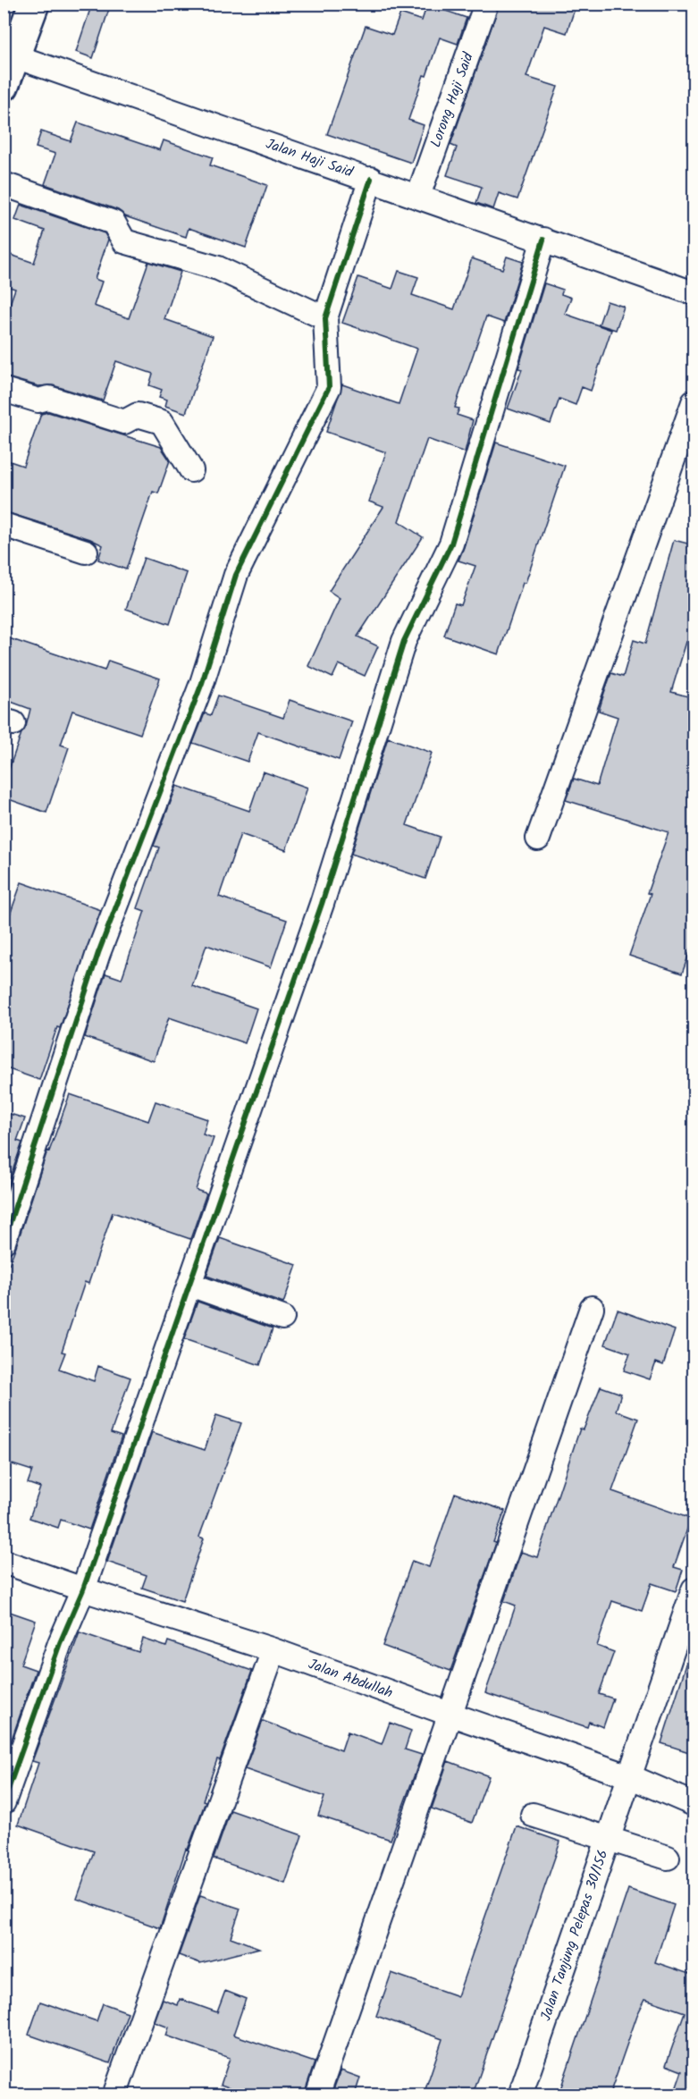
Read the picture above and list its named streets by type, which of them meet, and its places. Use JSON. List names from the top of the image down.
{
  "streets": {
    "street": [
      "Lorong Haji Said",
      "Jalan Haji Said",
      "Jalan Abdullah",
      "Jalan Tanjung Pelepas 30/156"
    ]
  },
  "crossings": [
    ["Lorong Haji Said", "Jalan Haji Said"],
    ["Jalan Abdullah", "Jalan Tanjung Pelepas 30/156"]
  ]
}
